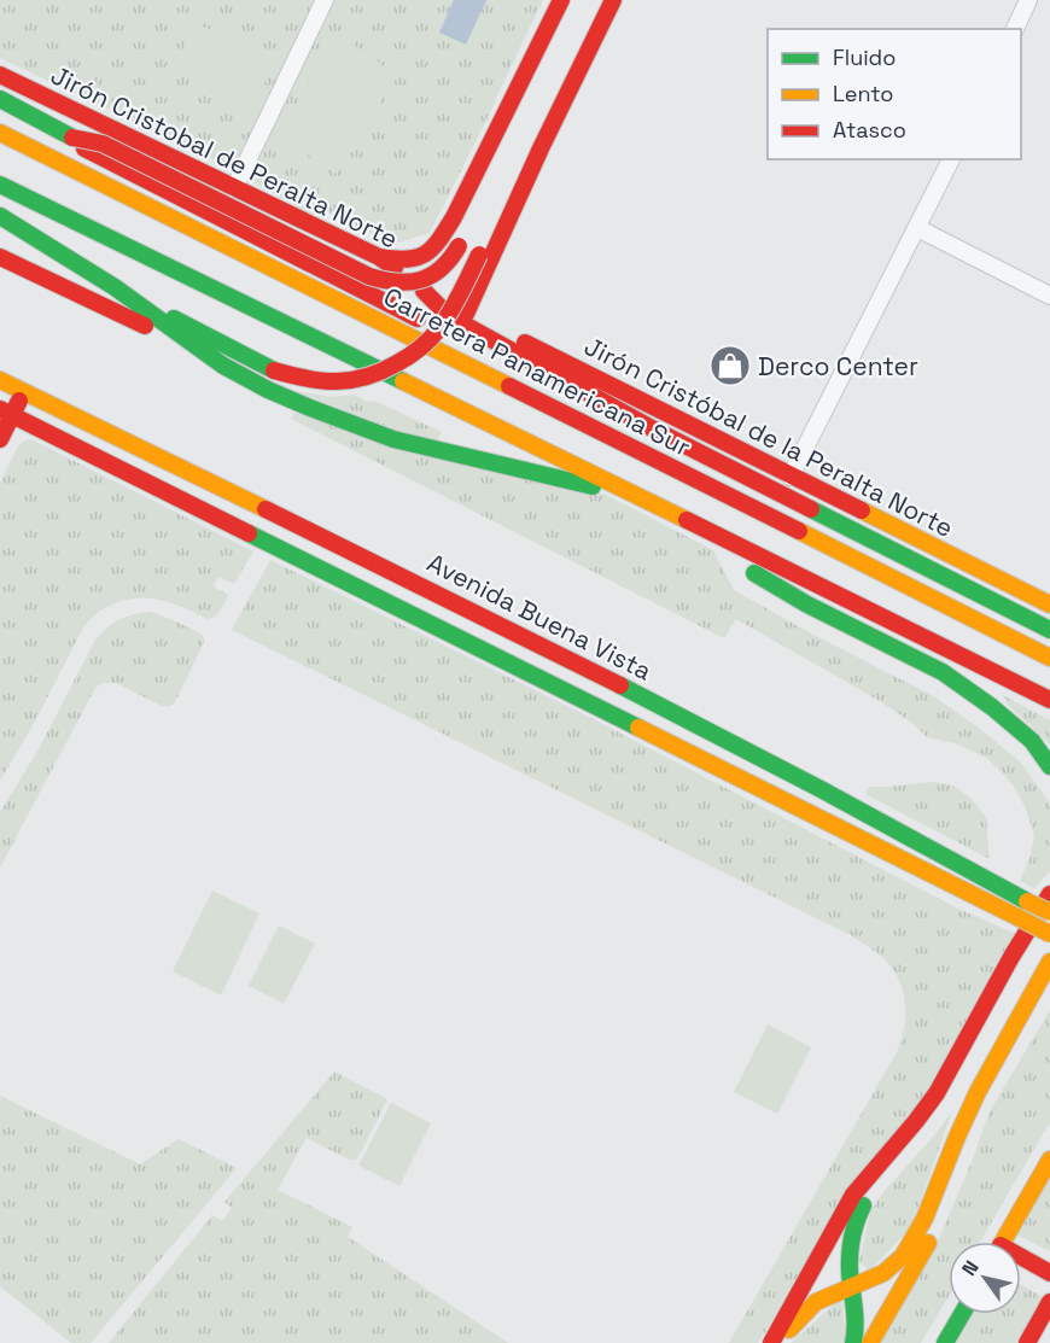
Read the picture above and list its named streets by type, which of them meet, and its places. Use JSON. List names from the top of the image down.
{
  "streets": {
    "main road": [
      "Jirón Cristobal de Peralta Norte",
      "Carretera Panamericana Sur",
      "Jirón Cristóbal de la Peralta Norte",
      "Avenida Buena Vista"
    ]
  },
  "crossings": [
    ["Jirón Cristobal de Peralta Norte", "Jirón Cristóbal de la Peralta Norte"]
  ],
  "places": {
    "shop": ["Derco Center"]
  },
  "legend": ["Fluido", "Lento", "Atasco"],
  "north": "top left"
}
